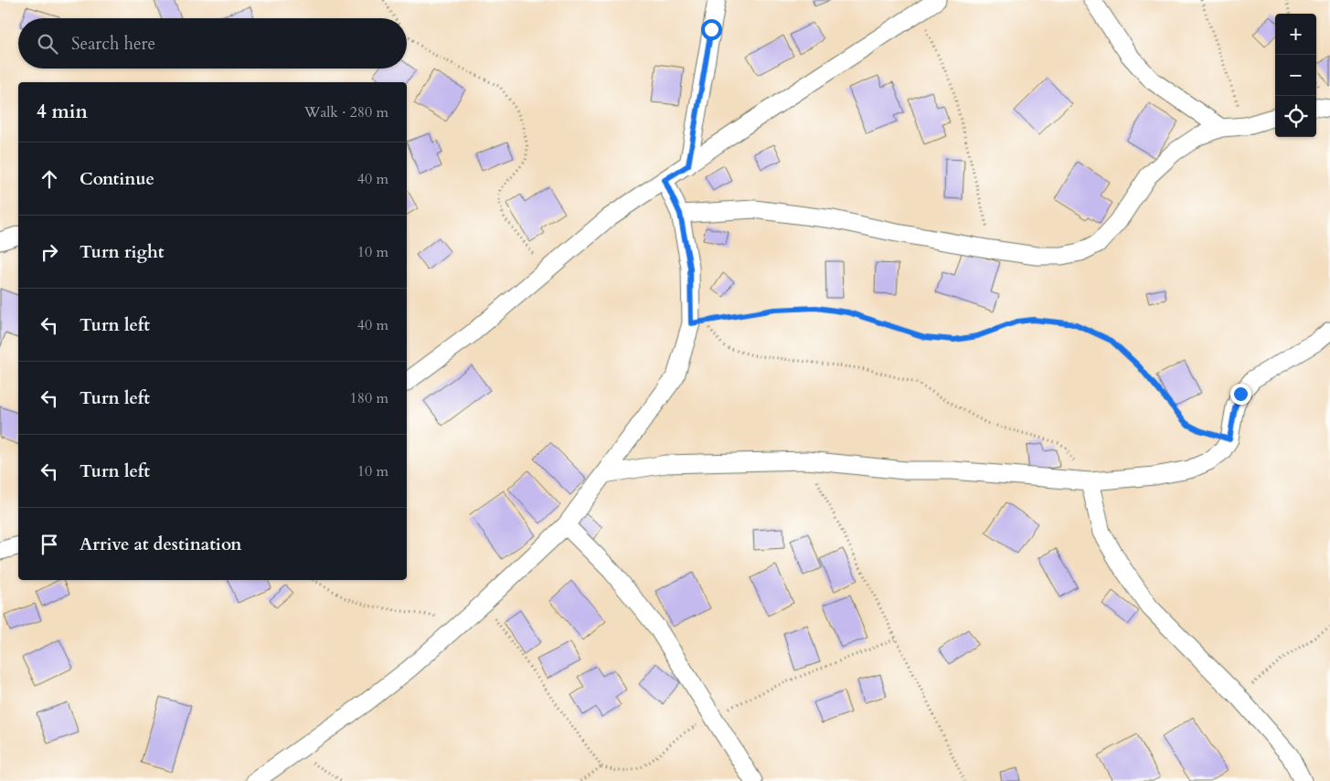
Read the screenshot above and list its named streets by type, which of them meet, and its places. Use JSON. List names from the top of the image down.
{
  "page": {
    "map_buttons": ["+", "−"],
    "search": "Search here",
    "heading": ["4 min", "Walk · 280 m"],
    "list": [
      ["Continue", "40 m"],
      ["Turn right", "10 m"],
      ["Turn left", "40 m"],
      ["Turn left", "180 m"],
      ["Turn left", "10 m"],
      "Arrive at destination"
    ]
  }
}
